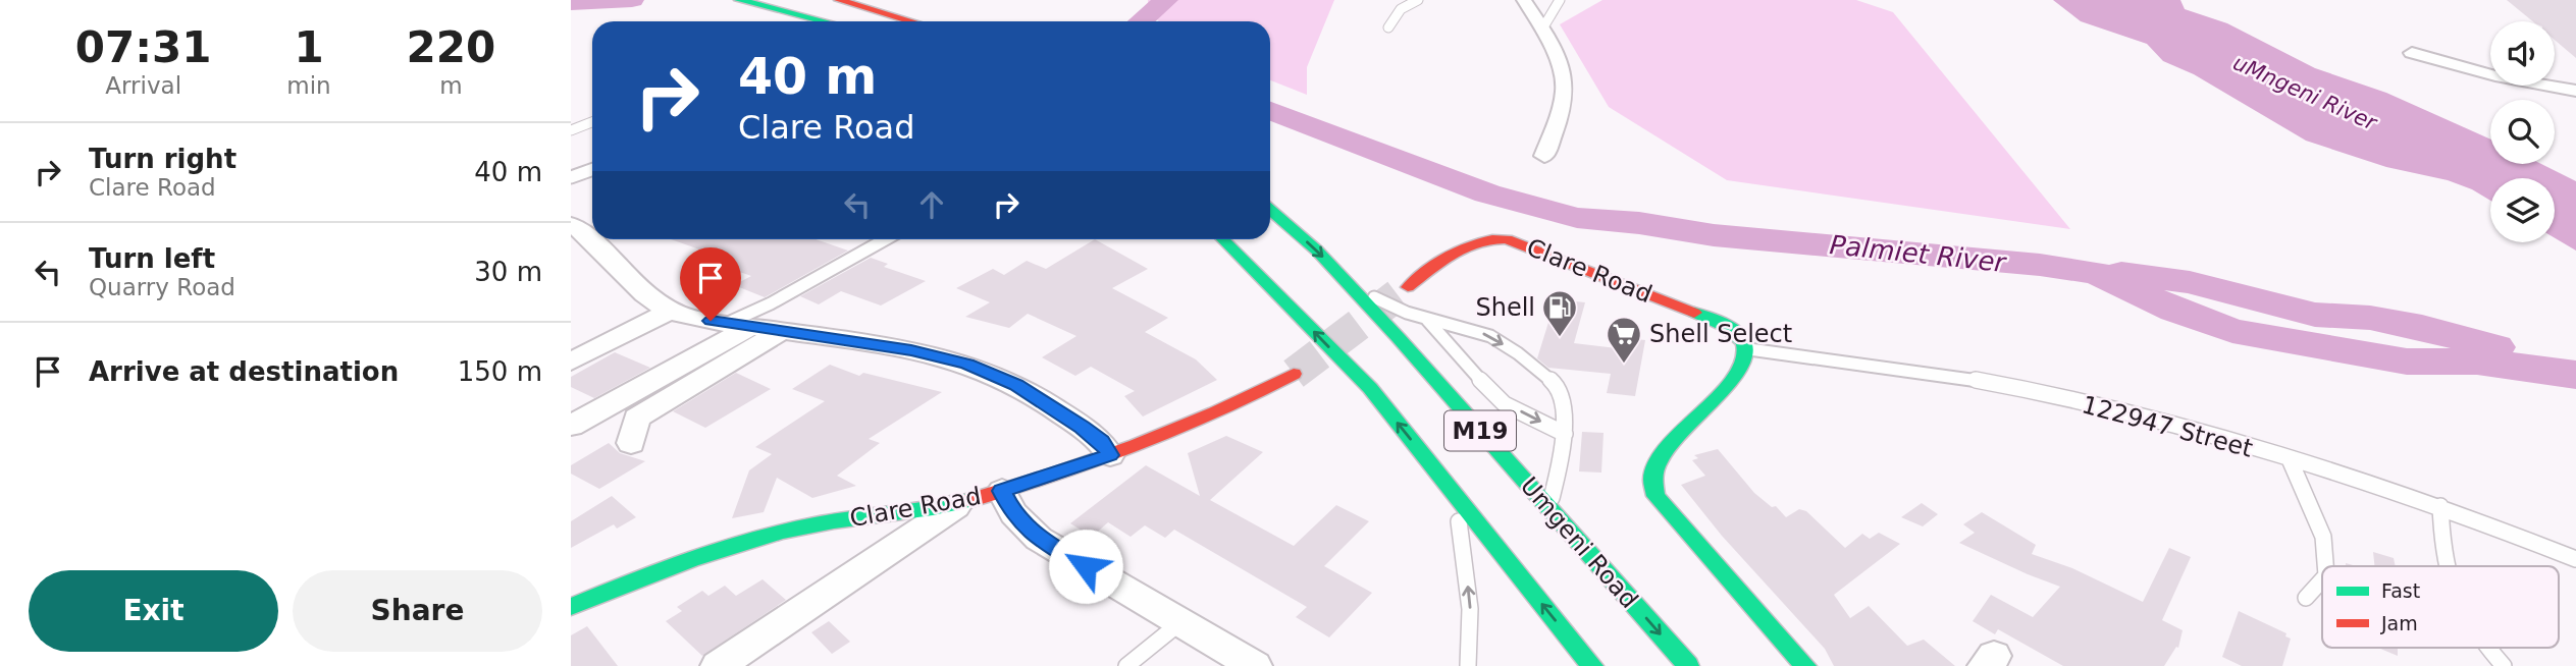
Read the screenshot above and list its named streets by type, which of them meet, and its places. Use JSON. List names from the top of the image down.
{
  "streets": {
    "main road": ["Clare Road", "M19", "Umgeni Road"],
    "lane": ["122947 Street"]
  },
  "crossings": [
    ["Clare Road", "122947 Street"]
  ],
  "water": ["uMngeni River", "Palmiet River"],
  "places": {
    "fuel station": ["Shell"],
    "supermarket": ["Shell Select"]
  },
  "legend": ["Fast", "Jam"],
  "page": {
    "eta": [
      "07:31",
      "Arrival",
      "1",
      "min",
      "220",
      "m"
    ],
    "turn": ["40 m", "Clare Road"],
    "list": [
      {
        "name": "Turn right",
        "note": "Clare Road",
        "value": "40 m"
      },
      {
        "name": "Turn left",
        "note": "Quarry Road",
        "value": "30 m"
      },
      {
        "name": "Arrive at destination",
        "value": "150 m"
      }
    ],
    "buttons": ["Exit", "Share"]
  }
}
